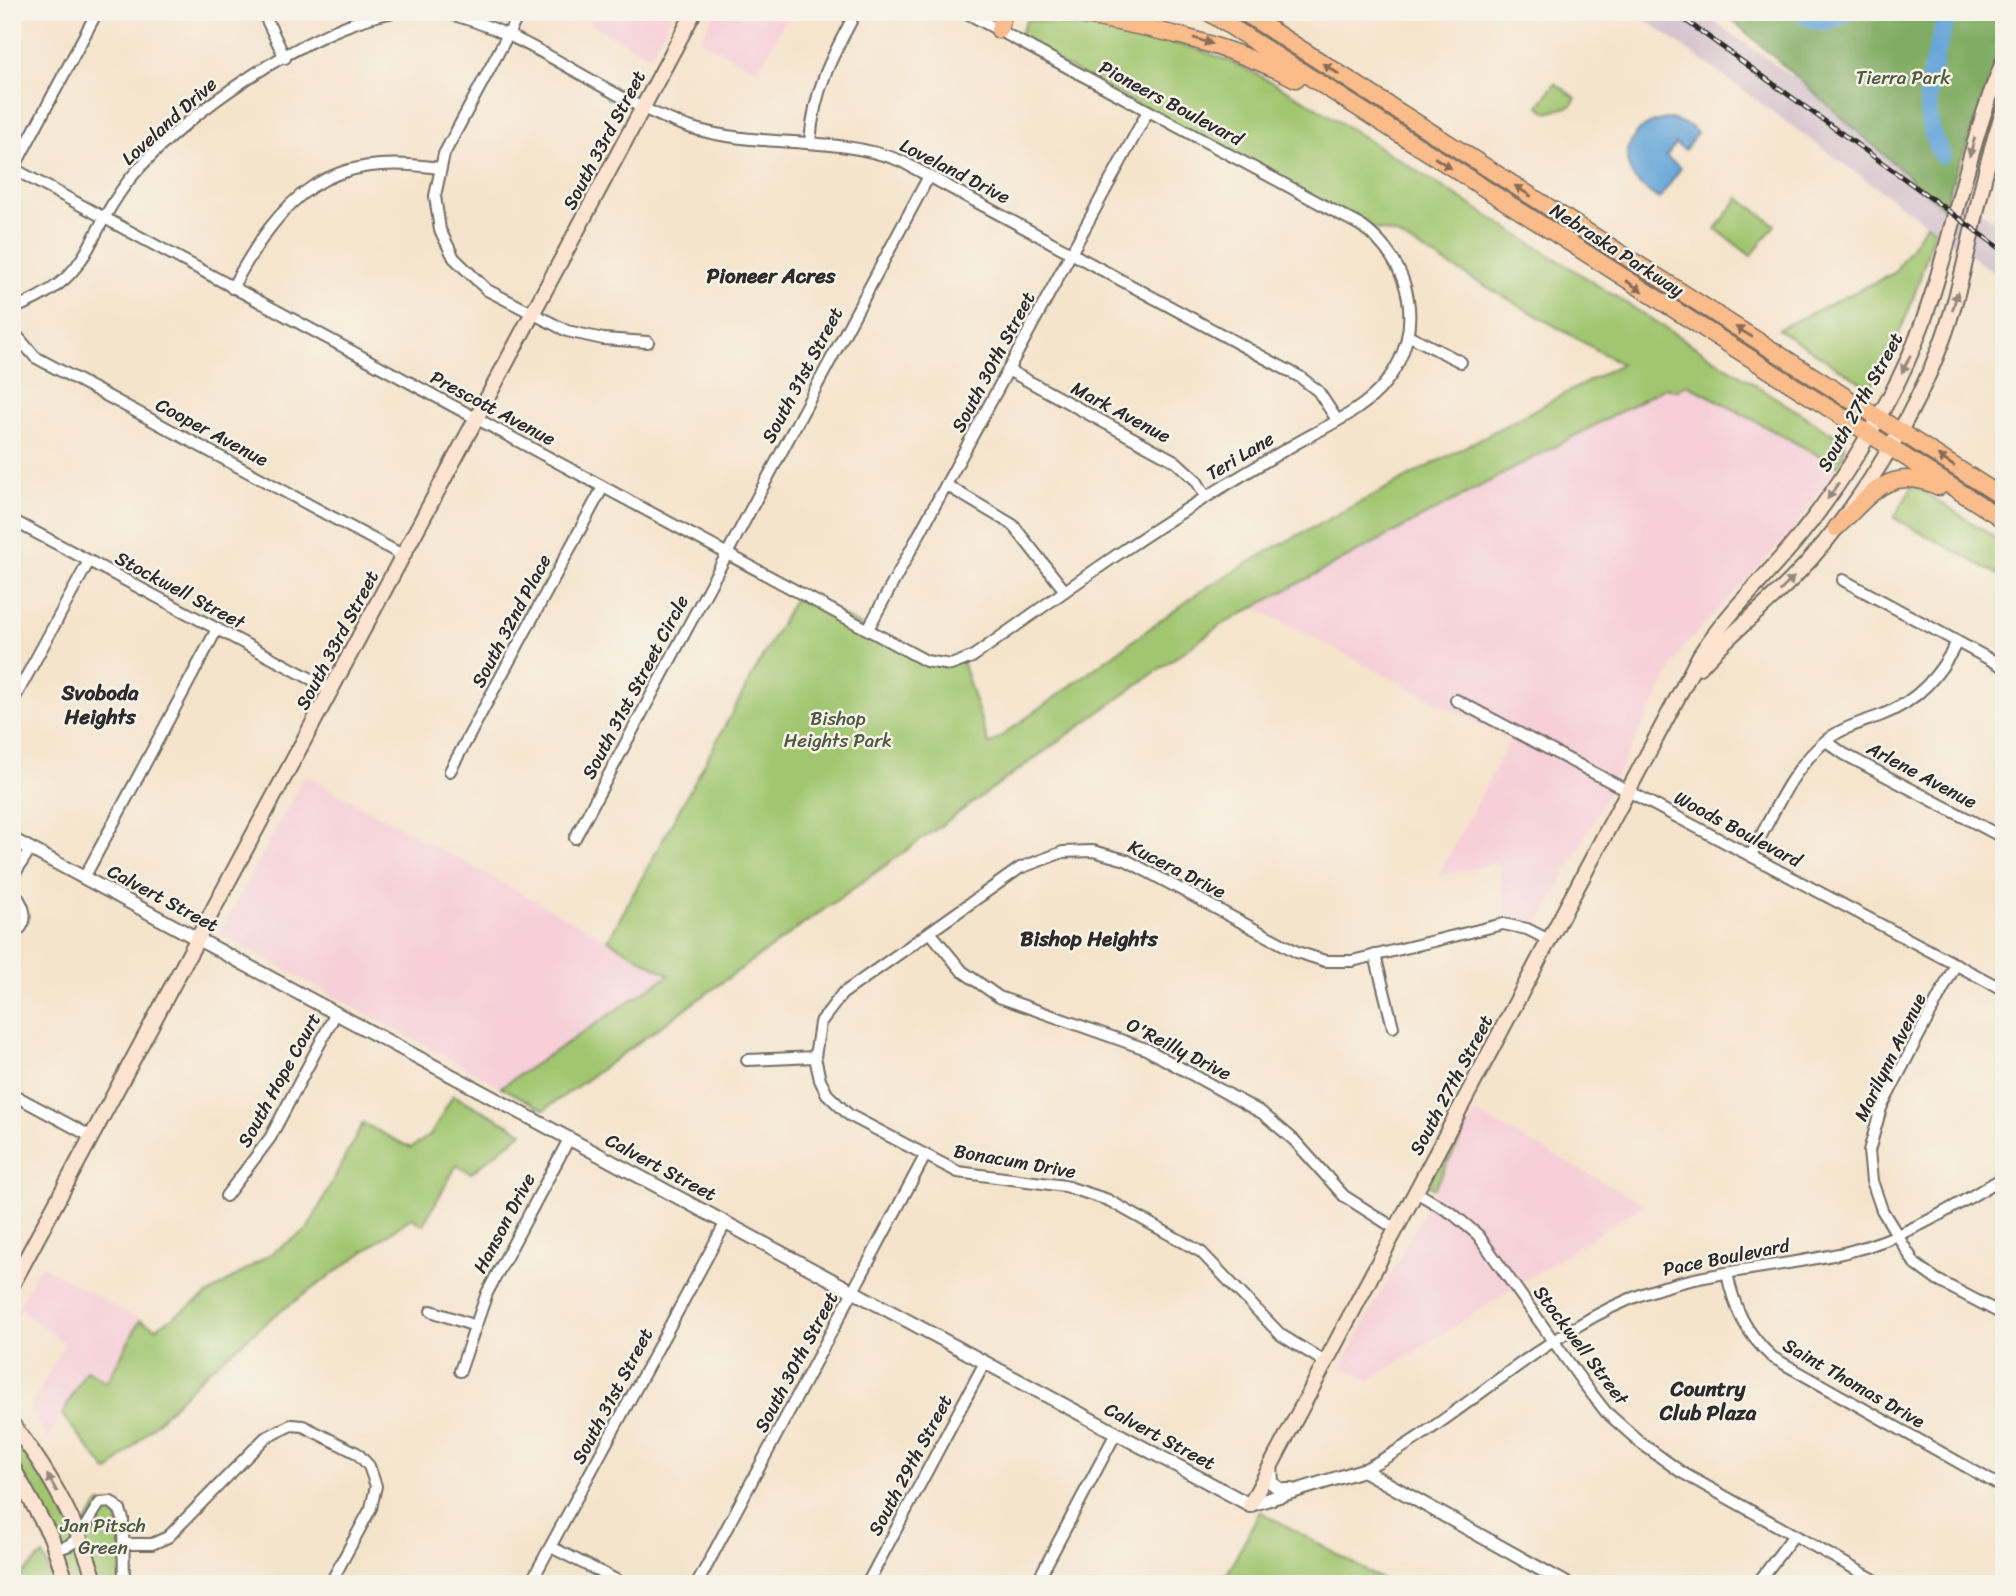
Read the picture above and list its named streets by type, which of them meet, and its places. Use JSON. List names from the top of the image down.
{
  "streets": {
    "main road": ["South 33rd Street", "Nebraska Parkway", "South 27th Street"],
    "street": [
      "Pioneers Boulevard",
      "Loveland Drive",
      "South 30th Street",
      "South 31st Street",
      "Prescott Avenue",
      "Mark Avenue",
      "Cooper Avenue",
      "Teri Lane",
      "Stockwell Street",
      "South 32nd Place",
      "South 31st Street Circle",
      "Arlene Avenue",
      "Woods Boulevard",
      "Kucera Drive",
      "Calvert Street",
      "O'Reilly Drive",
      "Marilynn Avenue",
      "South Hope Court",
      "Bonacum Drive",
      "Hanson Drive",
      "Pace Boulevard",
      "Saint Thomas Drive",
      "South 29th Street"
    ]
  },
  "crossings": [
    ["Pioneers Boulevard", "South 30th Street"],
    ["Pioneers Boulevard", "Teri Lane"],
    ["Loveland Drive", "South 33rd Street"],
    ["Loveland Drive", "South 30th Street"],
    ["Loveland Drive", "South 31st Street"],
    ["Loveland Drive", "Prescott Avenue"],
    ["Loveland Drive", "Teri Lane"],
    ["South 33rd Street", "Prescott Avenue"],
    ["South 33rd Street", "Cooper Avenue"],
    ["South 33rd Street", "Stockwell Street"],
    ["South 33rd Street", "Calvert Street"],
    ["Nebraska Parkway", "South 27th Street"],
    ["South 30th Street", "Prescott Avenue"],
    ["South 30th Street", "Mark Avenue"],
    ["South 30th Street", "Calvert Street"],
    ["South 30th Street", "Bonacum Drive"],
    ["South 31st Street", "Prescott Avenue"],
    ["South 31st Street", "South 31st Street Circle"],
    ["South 31st Street", "Calvert Street"],
    ["South 27th Street", "Stockwell Street"],
    ["South 27th Street", "Woods Boulevard"],
    ["South 27th Street", "Kucera Drive"],
    ["South 27th Street", "Calvert Street"],
    ["South 27th Street", "O'Reilly Drive"],
    ["South 27th Street", "Bonacum Drive"],
    ["Prescott Avenue", "Teri Lane"],
    ["Prescott Avenue", "South 32nd Place"],
    ["Prescott Avenue", "South 31st Street Circle"],
    ["Mark Avenue", "Teri Lane"],
    ["Stockwell Street", "Pace Boulevard"],
    ["Woods Boulevard", "Marilynn Avenue"],
    ["Kucera Drive", "O'Reilly Drive"],
    ["Kucera Drive", "Bonacum Drive"],
    ["Calvert Street", "South Hope Court"],
    ["Calvert Street", "Hanson Drive"],
    ["Calvert Street", "South 29th Street"],
    ["Marilynn Avenue", "Pace Boulevard"],
    ["Pace Boulevard", "Saint Thomas Drive"]
  ],
  "districts": [
    "Pioneer Acres",
    "Svoboda Heights",
    "Bishop Heights",
    "Country Club Plaza"
  ],
  "parks": ["Tierra Park", "Bishop Heights Park", "Jan Pitsch Green"]
}
